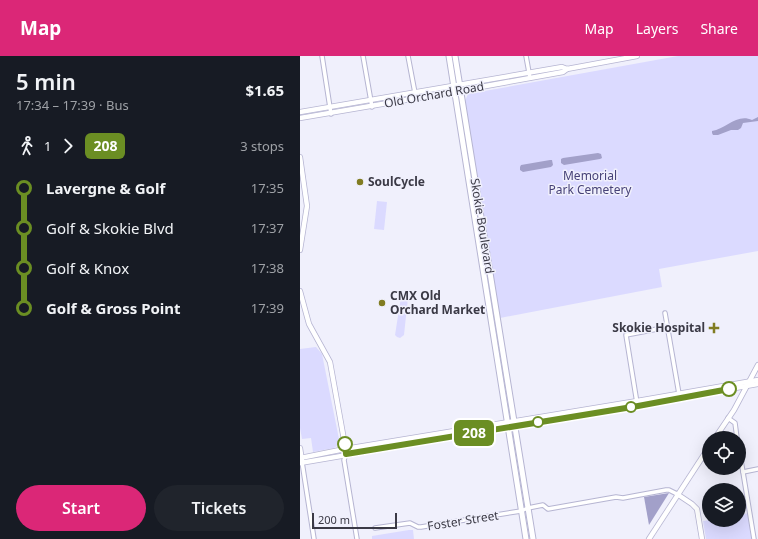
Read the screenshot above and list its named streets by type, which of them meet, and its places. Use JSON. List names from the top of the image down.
{
  "streets": {
    "main road": ["Old Orchard Road", "Skokie Boulevard"],
    "street": ["Foster Street"]
  },
  "crossings": [
    ["Old Orchard Road", "Skokie Boulevard"],
    ["Skokie Boulevard", "Foster Street"]
  ],
  "parks": ["Memorial Park Cemetery"],
  "places": {
    "other": ["SoulCycle", "CMX Old Orchard Market"],
    "health": ["Skokie Hospital"]
  },
  "lines": ["bus line 208"],
  "scale_bar": "200 m",
  "page": {
    "header": "Map",
    "nav": ["Map", "Layers", "Share"],
    "heading": ["5 min", "17:34 – 17:39 · Bus", "$1.65"],
    "on_map": "208",
    "legs": ["1", "208", "3 stops"],
    "list": [
      {
        "name": "Lavergne & Golf",
        "value": "17:35"
      },
      {
        "name": "Golf & Skokie Blvd",
        "value": "17:37"
      },
      {
        "name": "Golf & Knox",
        "value": "17:38"
      },
      {
        "name": "Golf & Gross Point",
        "value": "17:39"
      }
    ],
    "buttons": ["Start", "Tickets"],
    "scale": "200 m"
  }
}
